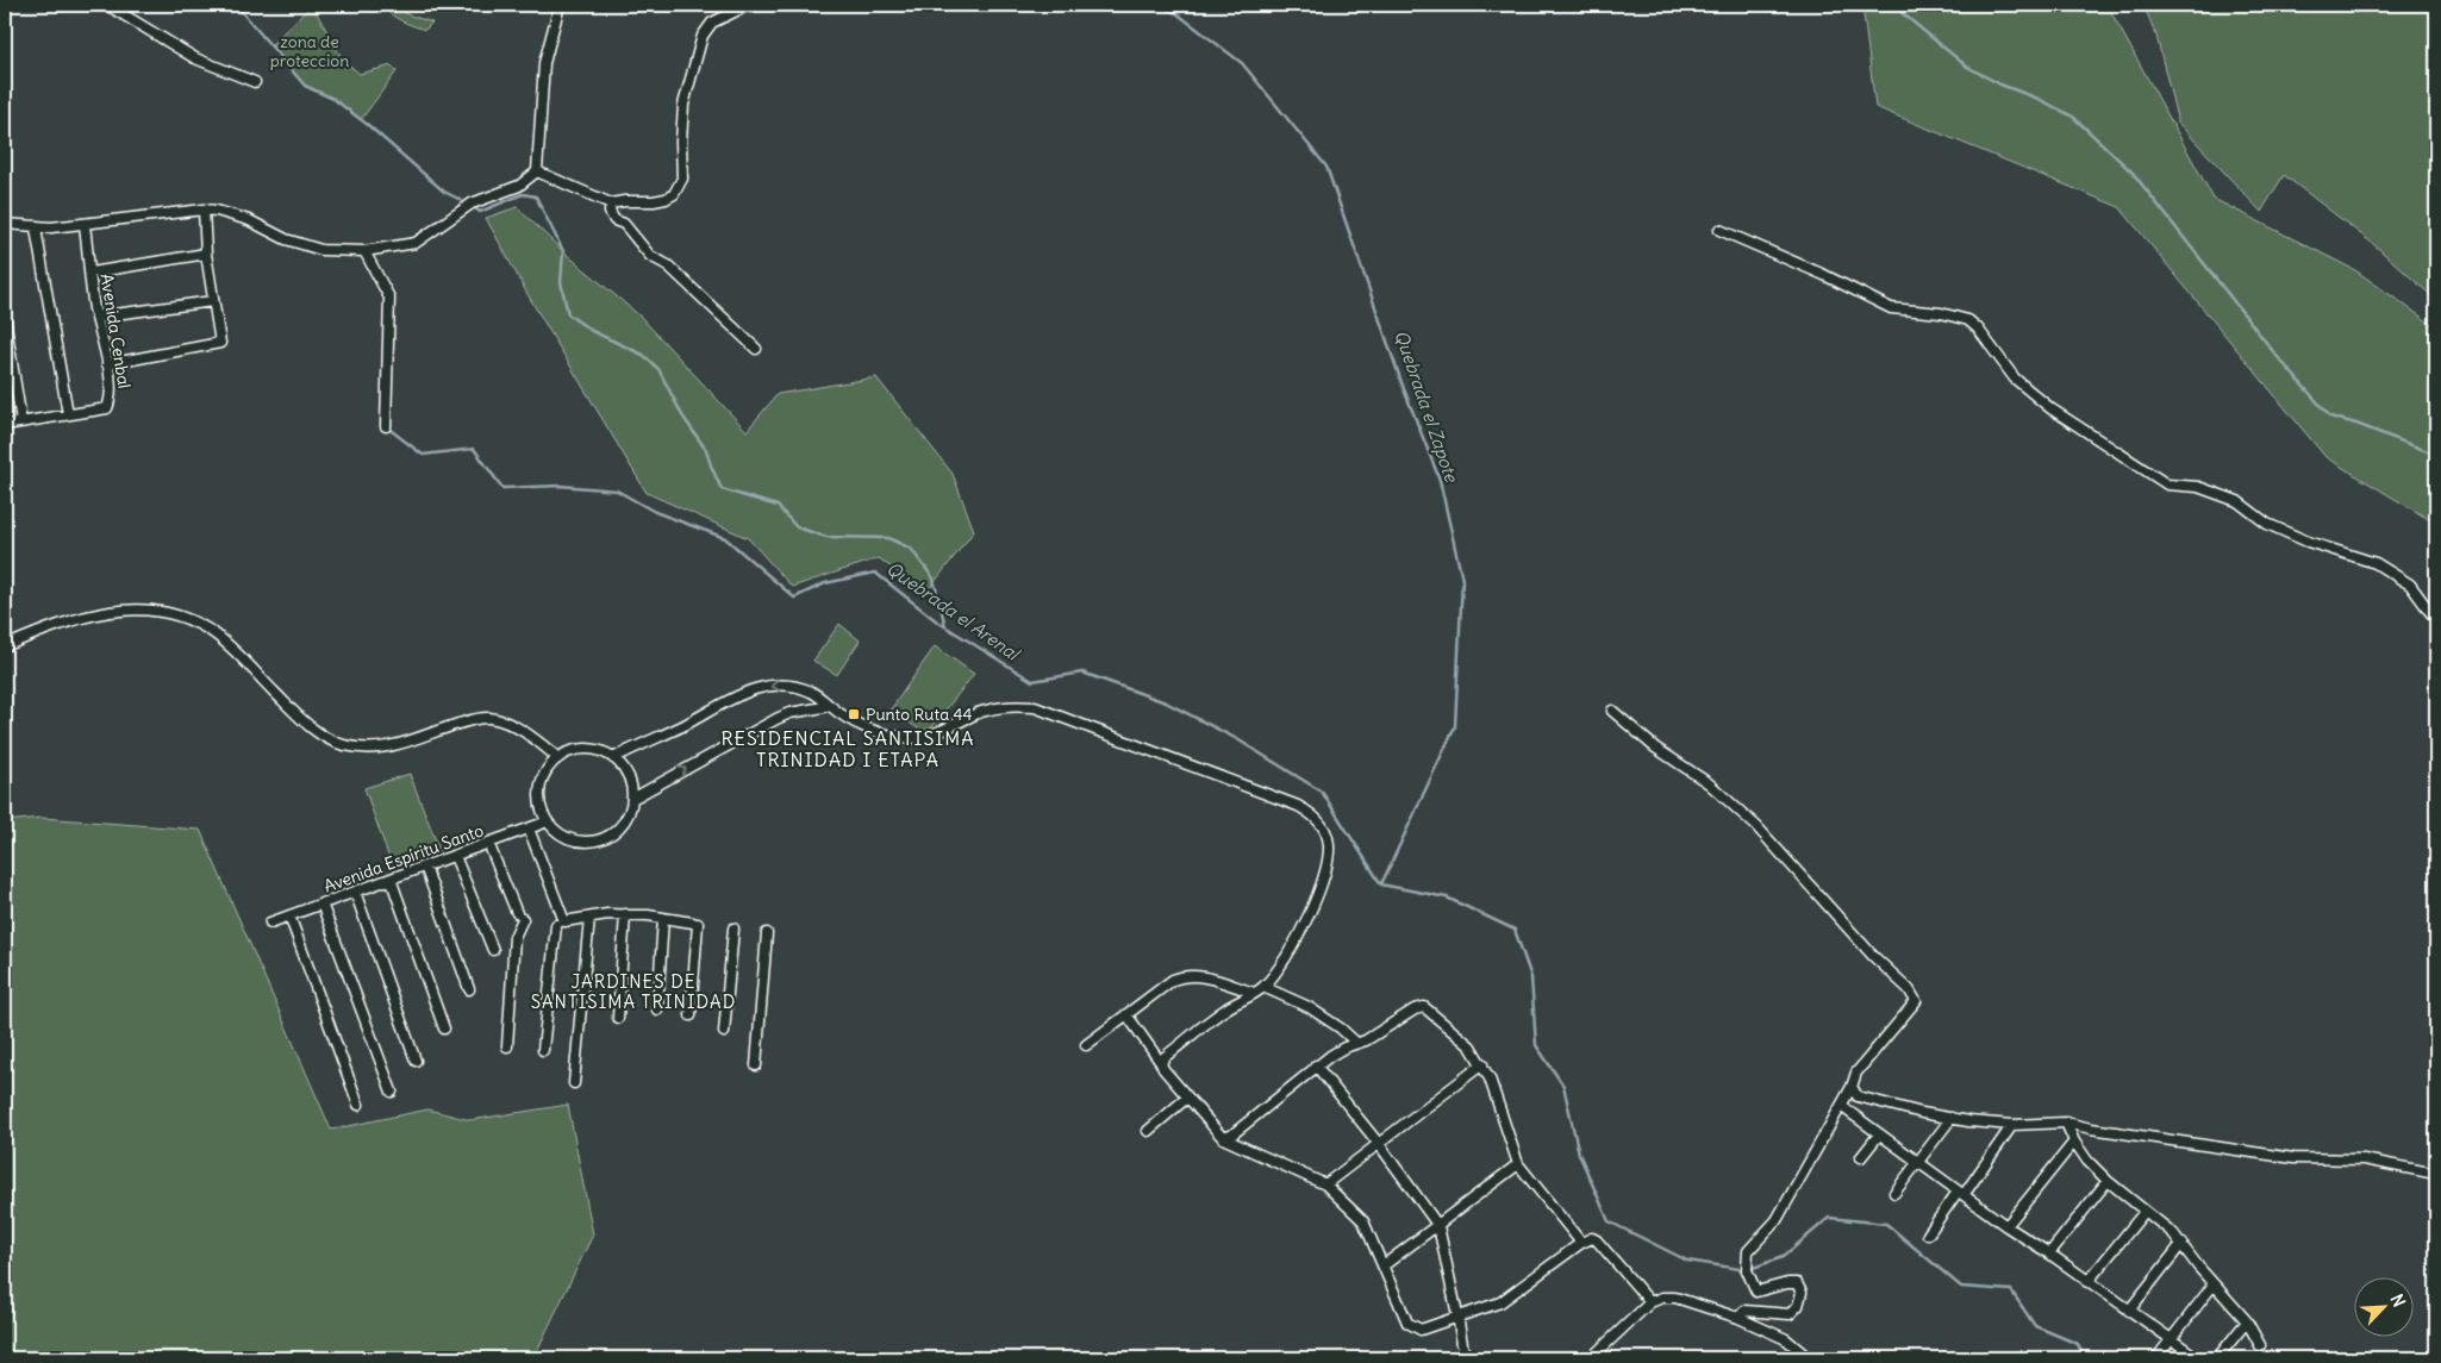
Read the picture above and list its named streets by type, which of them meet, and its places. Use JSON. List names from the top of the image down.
{
  "streets": {
    "street": ["Avenida Cenbal", "Avenida Espíritu Santo"]
  },
  "districts": ["RESIDENCIAL SANTISIMA TRINIDAD I ETAPA", "JARDINES DE SANTISIMA TRINIDAD"],
  "water": ["Quebrada el Zapote", "Quebrada el Arenal"],
  "parks": ["zona de proteccion"],
  "places": {
    "transit": ["Punto Ruta 44"]
  },
  "north": "top right"
}
